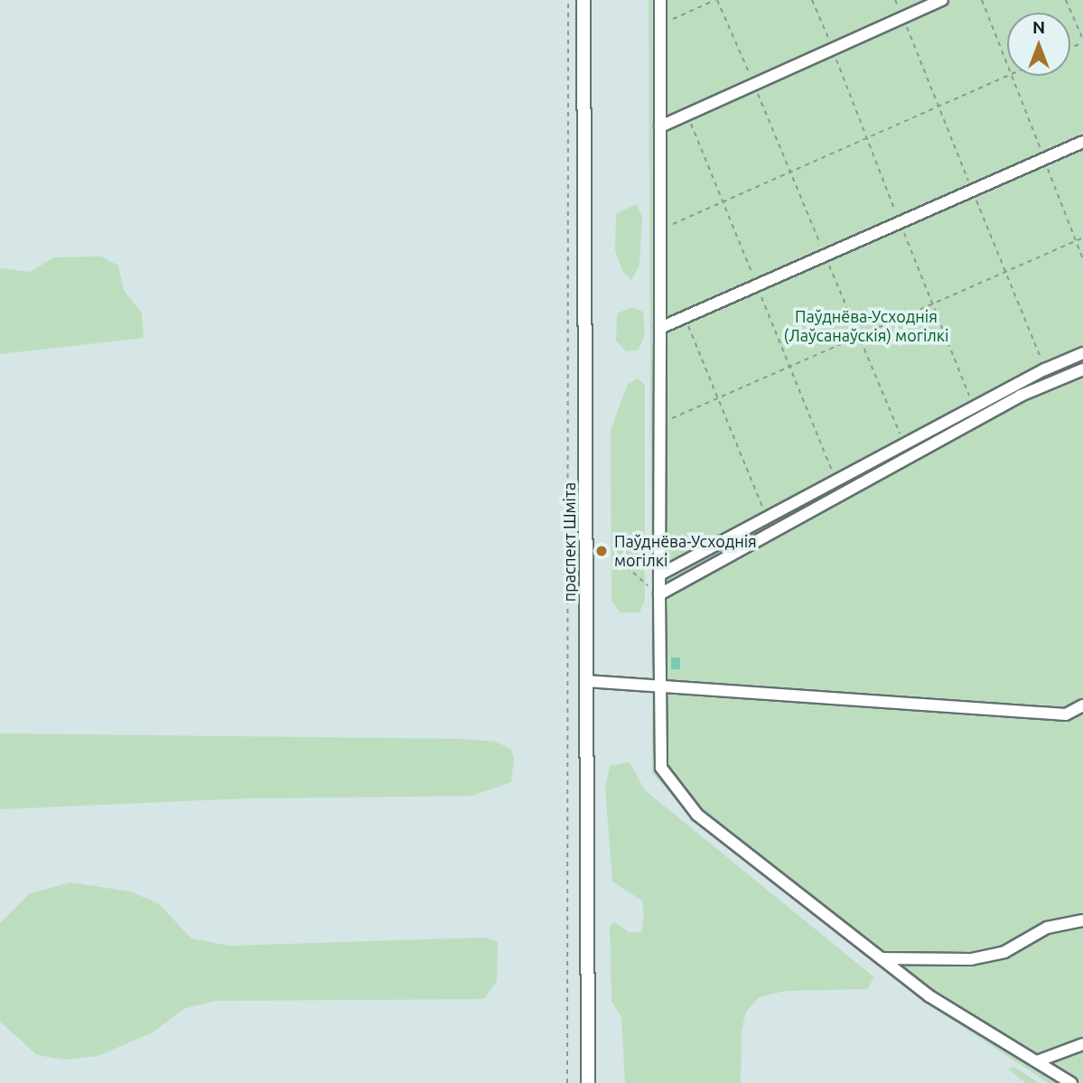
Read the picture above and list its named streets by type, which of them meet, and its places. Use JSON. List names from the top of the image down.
{
  "streets": {
    "main road": ["праспект Шміта"]
  },
  "parks": ["Паўднёва-Усходнія (Лаўсанаўскія) могілкі"],
  "places": ["Паўднёва-Усходнія могілкі"],
  "north": "top"
}
